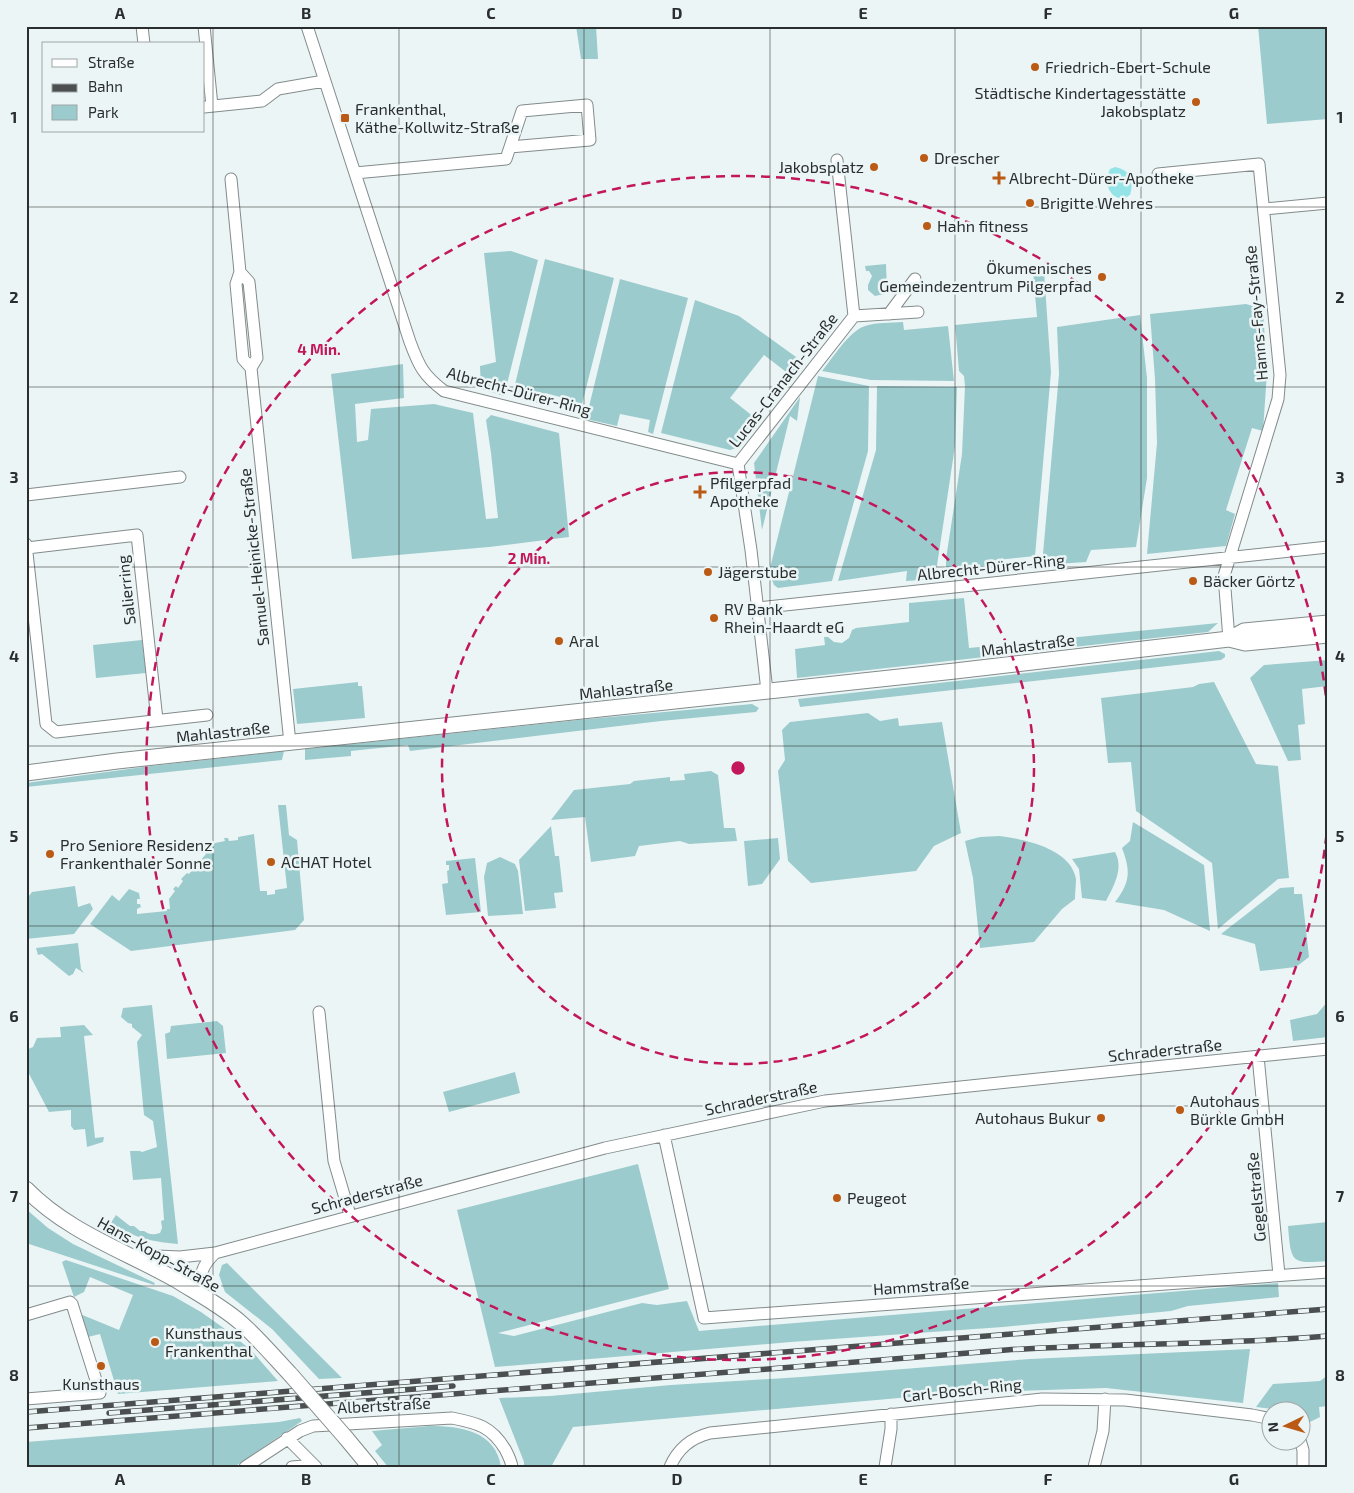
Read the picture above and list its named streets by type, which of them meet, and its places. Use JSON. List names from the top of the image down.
{
  "streets": {
    "street": [
      "Hanns-Fay-Straße",
      "Lucas-Cranach-Straße",
      "Albrecht-Dürer-Ring",
      "Samuel-Heinicke-Straße",
      "Salierring",
      "Mahlastraße",
      "Schraderstraße",
      "Gegelstraße",
      "Hans-Kopp-Straße",
      "Hammstraße",
      "Carl-Bosch-Ring",
      "Albertstraße"
    ]
  },
  "crossings": [
    ["Hanns-Fay-Straße", "Albrecht-Dürer-Ring"],
    ["Hanns-Fay-Straße", "Mahlastraße"],
    ["Lucas-Cranach-Straße", "Albrecht-Dürer-Ring"],
    ["Samuel-Heinicke-Straße", "Mahlastraße"],
    ["Schraderstraße", "Gegelstraße"],
    ["Schraderstraße", "Hans-Kopp-Straße"],
    ["Schraderstraße", "Hammstraße"],
    ["Gegelstraße", "Hammstraße"]
  ],
  "places": {
    "other": [
      "Friedrich-Ebert-Schule",
      "Städtische Kindertagesstätte Jakobsplatz",
      "Drescher",
      "Jakobsplatz",
      "Brigitte Wehres",
      "Hahn fitness",
      "Ökumenisches Gemeindezentrum Pilgerpfad",
      "Jägerstube",
      "Bäcker Görtz",
      "RV Bank Rhein-Haardt eG",
      "Aral",
      "Pro Seniore Residenz Frankenthaler Sonne",
      "ACHAT Hotel",
      "Autohaus Bürkle GmbH",
      "Autohaus Bukur",
      "Peugeot",
      "Kunsthaus Frankenthal",
      "Kunsthaus"
    ],
    "transit": ["Frankenthal, Käthe-Kollwitz-Straße"],
    "health": ["Albrecht-Dürer-Apotheke", "Pfilgerpfad Apotheke"]
  },
  "legend": ["Straße", "Bahn", "Park"],
  "north": "left",
  "grid": {
    "columns": [
      "A",
      "B",
      "C",
      "D",
      "E",
      "F",
      "G"
    ],
    "rows": [
      "1",
      "2",
      "3",
      "4",
      "5",
      "6",
      "7",
      "8"
    ]
  },
  "rings": ["4 Min.", "2 Min."]
}
